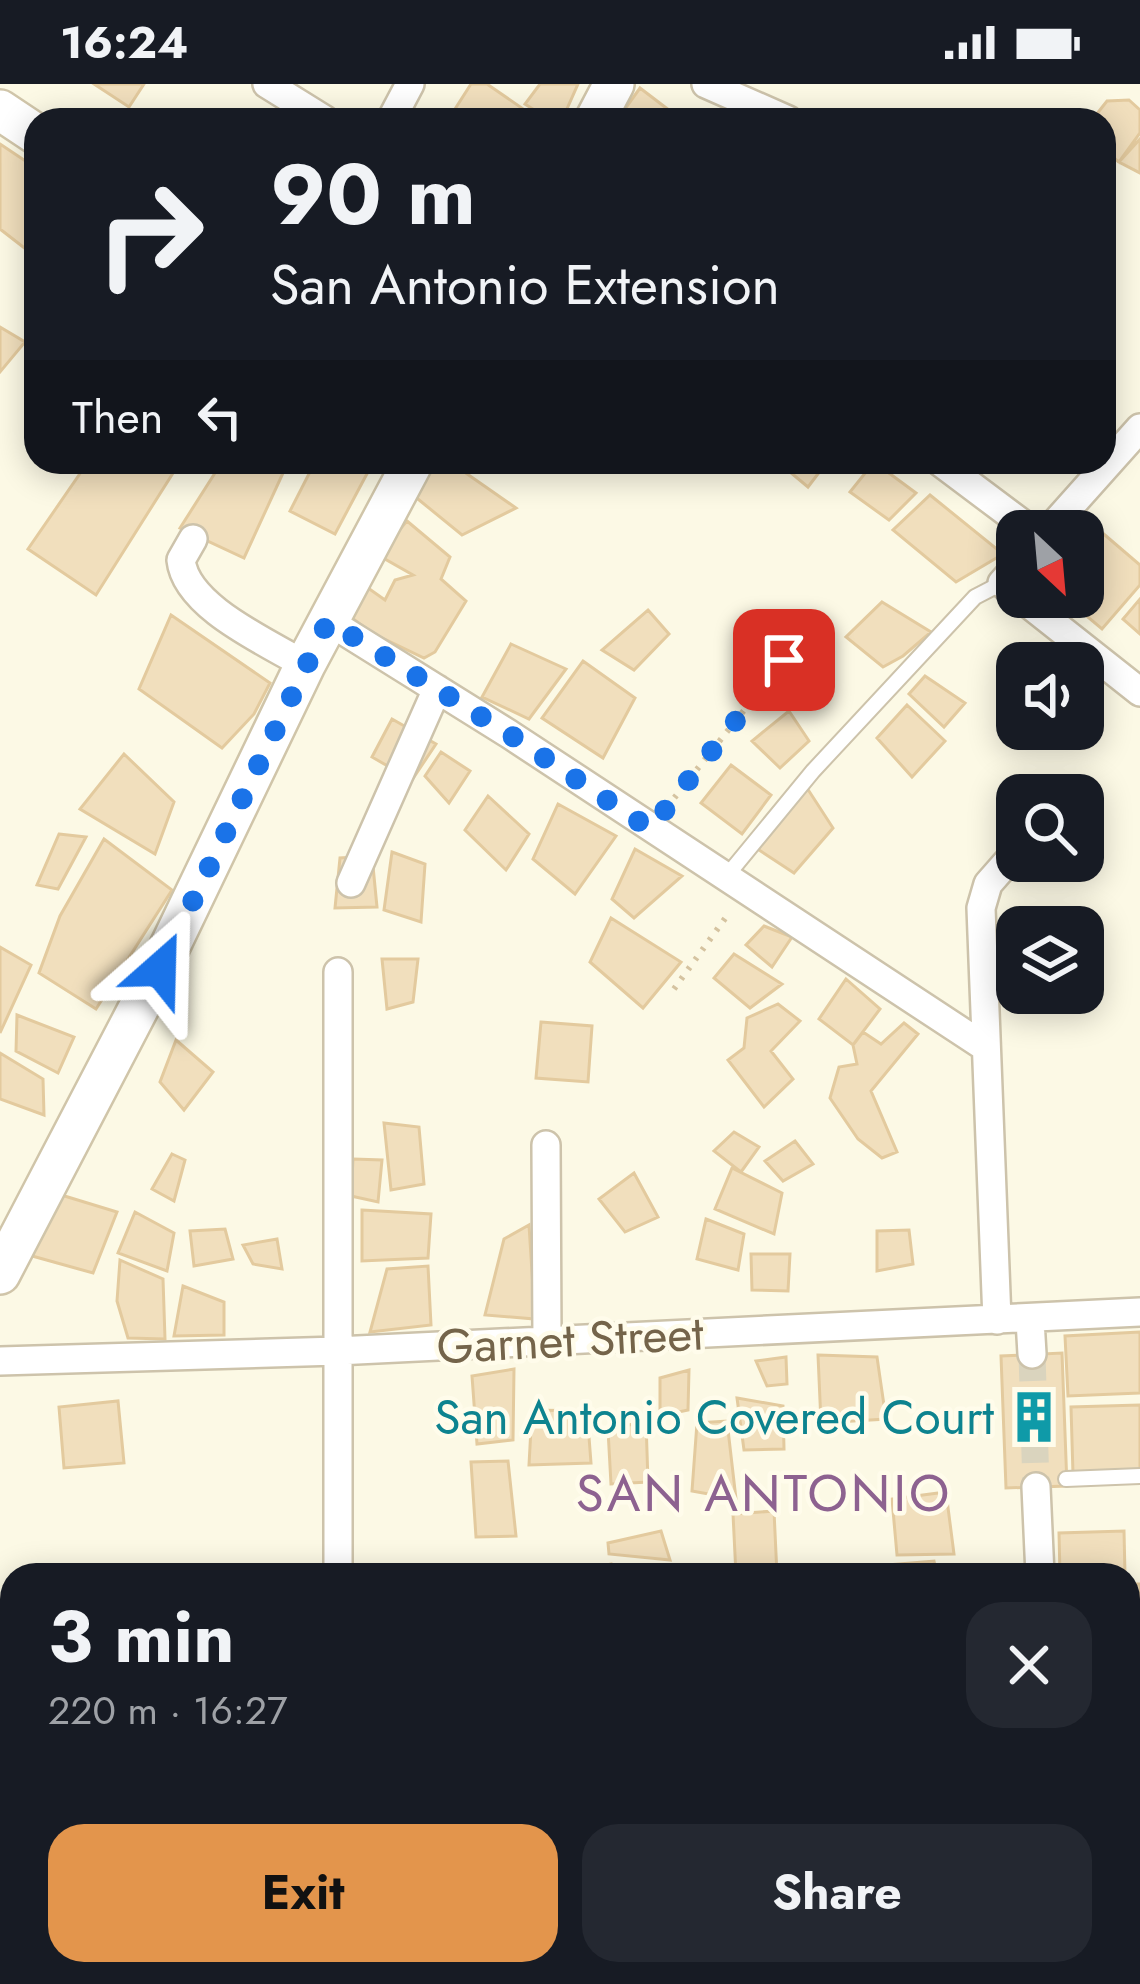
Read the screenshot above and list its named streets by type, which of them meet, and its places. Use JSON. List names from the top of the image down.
{
  "streets": {
    "street": ["Garnet Street"]
  },
  "districts": ["SAN ANTONIO"],
  "places": {
    "building": ["San Antonio Covered Court"]
  },
  "north": "bottom right",
  "page": {
    "status": "16:24",
    "turn": ["90 m", "San Antonio Extension"],
    "then": "Then",
    "heading": ["3 min", "220 m · 16:27"],
    "buttons": ["Exit", "Share"]
  }
}
